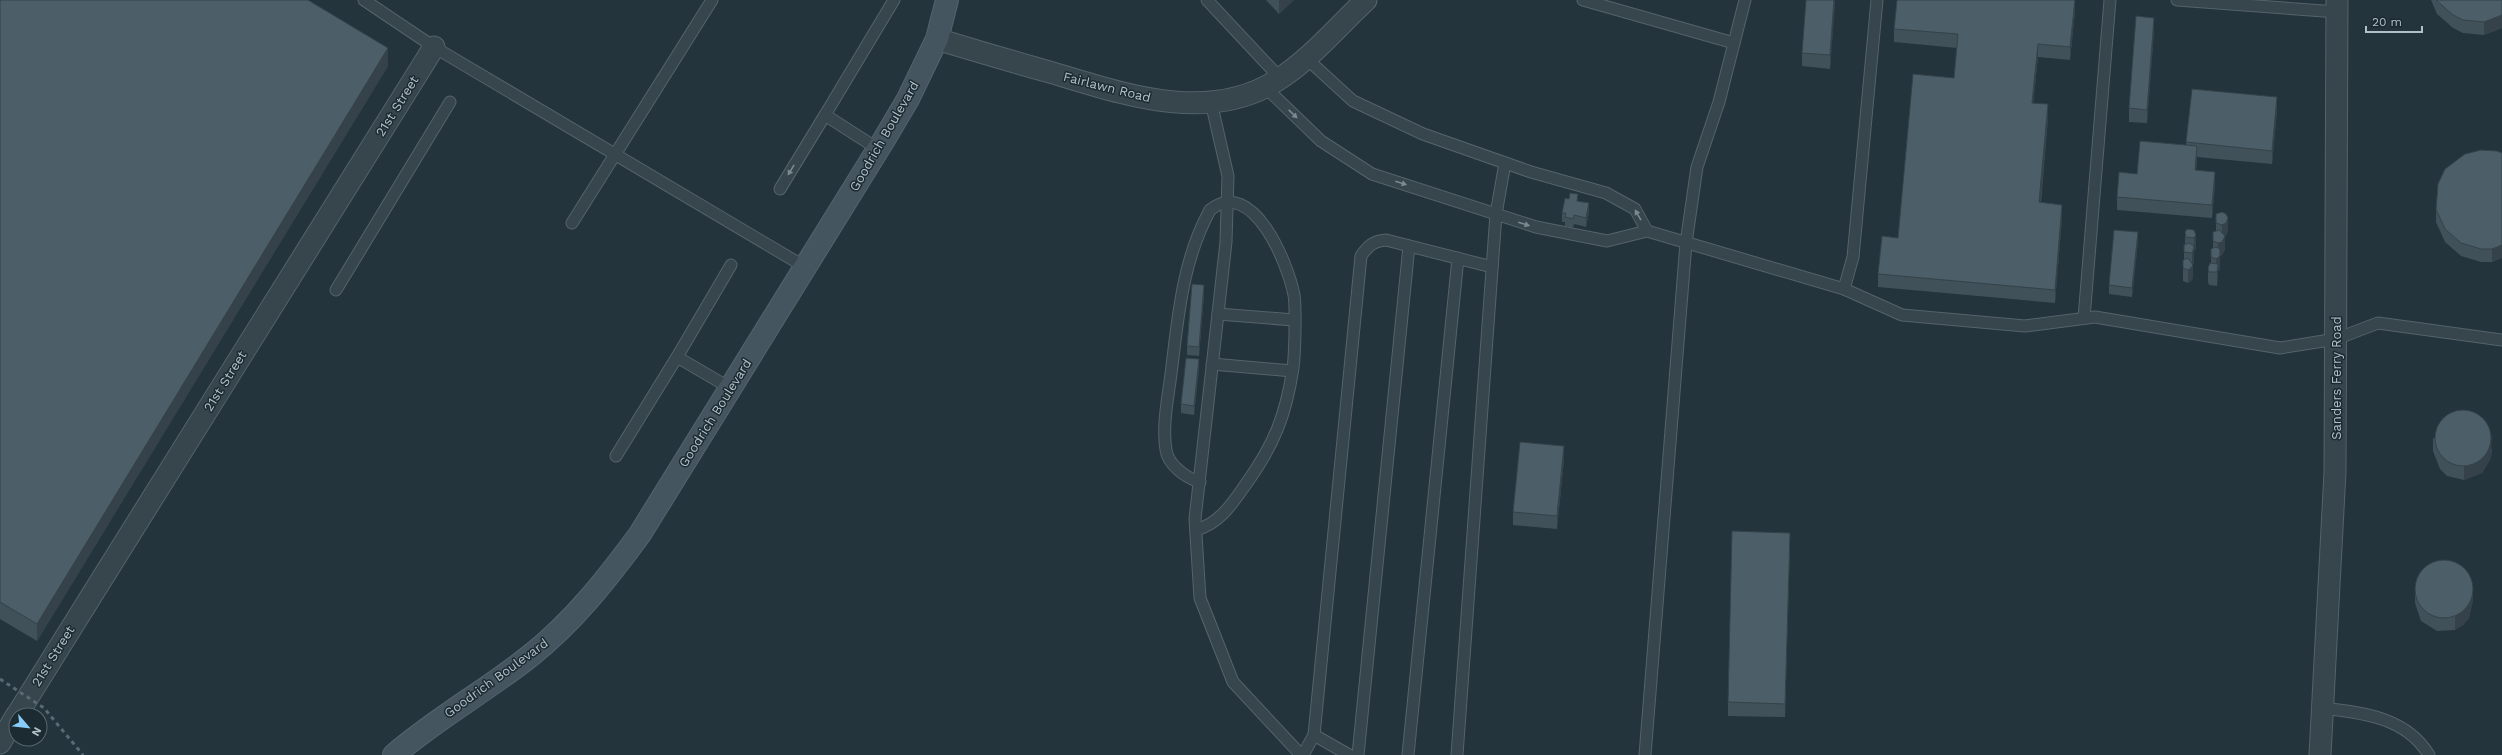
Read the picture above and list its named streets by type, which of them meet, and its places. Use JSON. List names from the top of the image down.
{
  "streets": {
    "street": [
      "Fairlawn Road",
      "21st Street",
      "Goodrich Boulevard",
      "Sanders Ferry Road"
    ]
  },
  "crossings": [
    ["Fairlawn Road", "Goodrich Boulevard"]
  ],
  "scale_bar": "20 m",
  "north": "bottom right"
}
